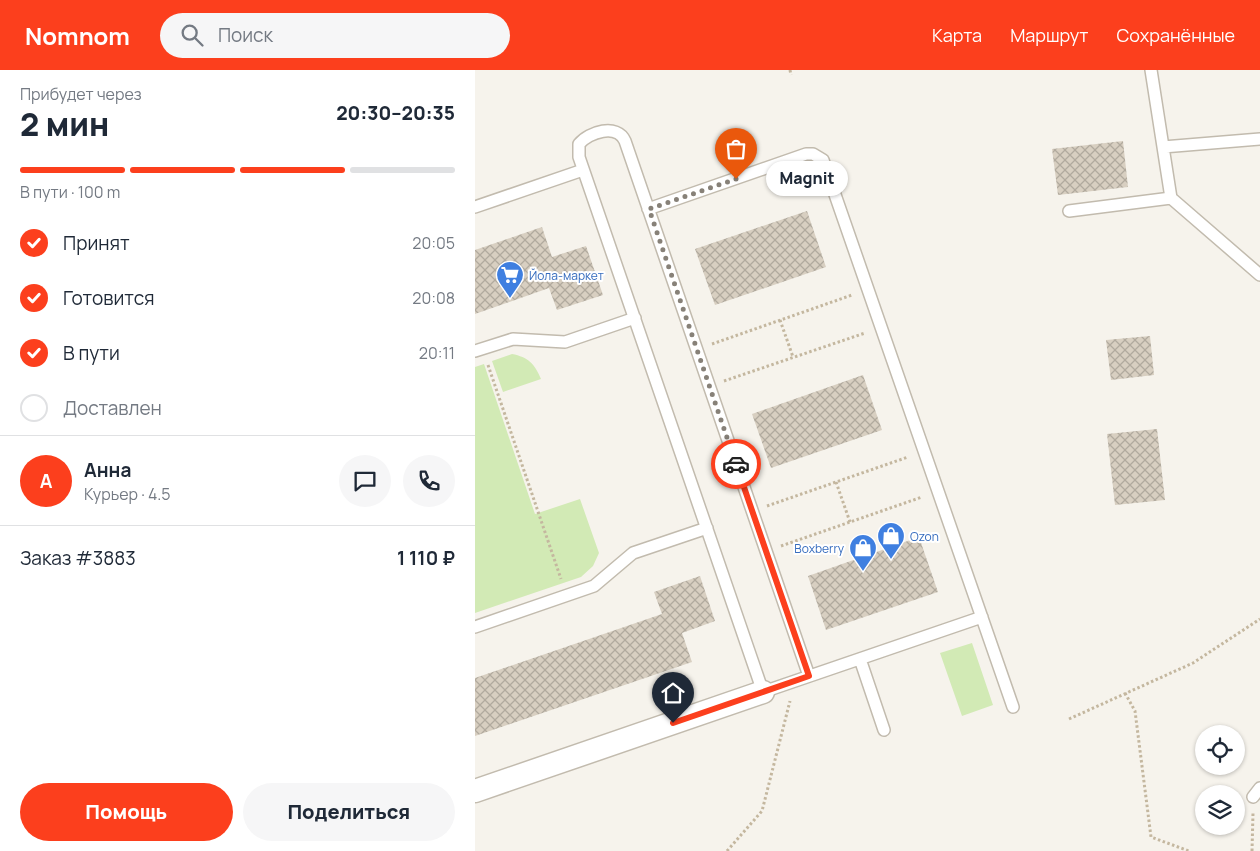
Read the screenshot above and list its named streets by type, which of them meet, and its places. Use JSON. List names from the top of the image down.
{
  "places": {
    "other": ["Magnit"],
    "supermarket": ["Йола-маркет"],
    "shop": ["Ozon", "Boxberry"]
  },
  "page": {
    "header": "Nomnom",
    "search": "Поиск",
    "nav": ["Карта", "Маршрут", "Сохранённые"],
    "heading": ["2 мин", "Прибудет через", "20:30–20:35"],
    "panel": [
      "Анна",
      "Курьер · 4.5",
      "Заказ #3883",
      "1 110 ₽"
    ],
    "bar": "В пути · 100 m",
    "bubble": "Magnit",
    "list": [
      ["Принят", "20:05"],
      ["Готовится", "20:08"],
      ["В пути", "20:11"],
      "Доставлен"
    ],
    "round": "А",
    "buttons": ["Помощь", "Поделиться"]
  }
}
